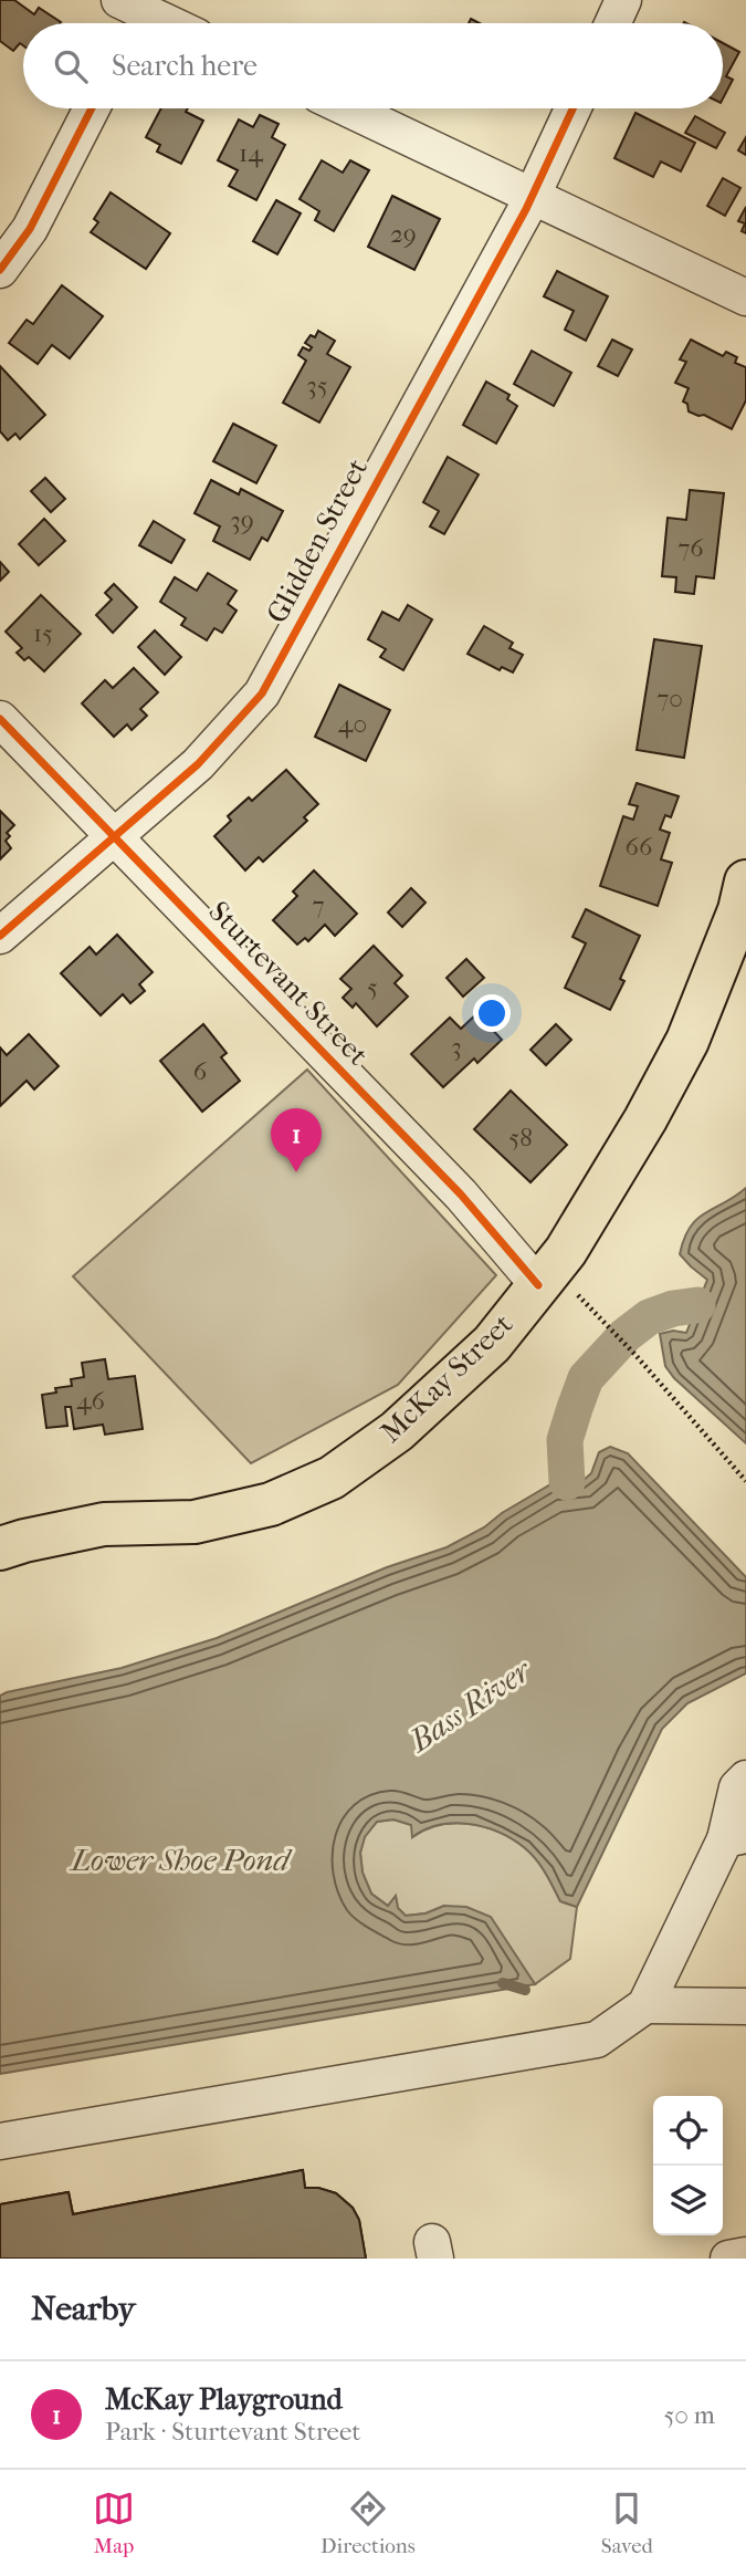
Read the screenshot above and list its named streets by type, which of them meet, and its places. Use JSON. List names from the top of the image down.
{
  "streets": {
    "main road": ["McKay Street"],
    "street": ["Glidden Street", "Sturtevant Street"]
  },
  "crossings": [
    ["Glidden Street", "Sturtevant Street"],
    ["Sturtevant Street", "McKay Street"]
  ],
  "water": ["Bass River", "Lower Shoe Pond"],
  "house_numbers": [
    "14",
    "29",
    "35",
    "39",
    "76",
    "15",
    "70",
    "40",
    "66",
    "7",
    "5",
    "3",
    "6",
    "58",
    "46"
  ],
  "page": {
    "search": "Search here",
    "pins": "1",
    "heading": "Nearby",
    "list": [
      {
        "mark": "1",
        "name": "McKay Playground",
        "note": "Park · Sturtevant Street",
        "value": "50 m"
      }
    ],
    "nav": ["Map", "Directions", "Saved"]
  }
}
